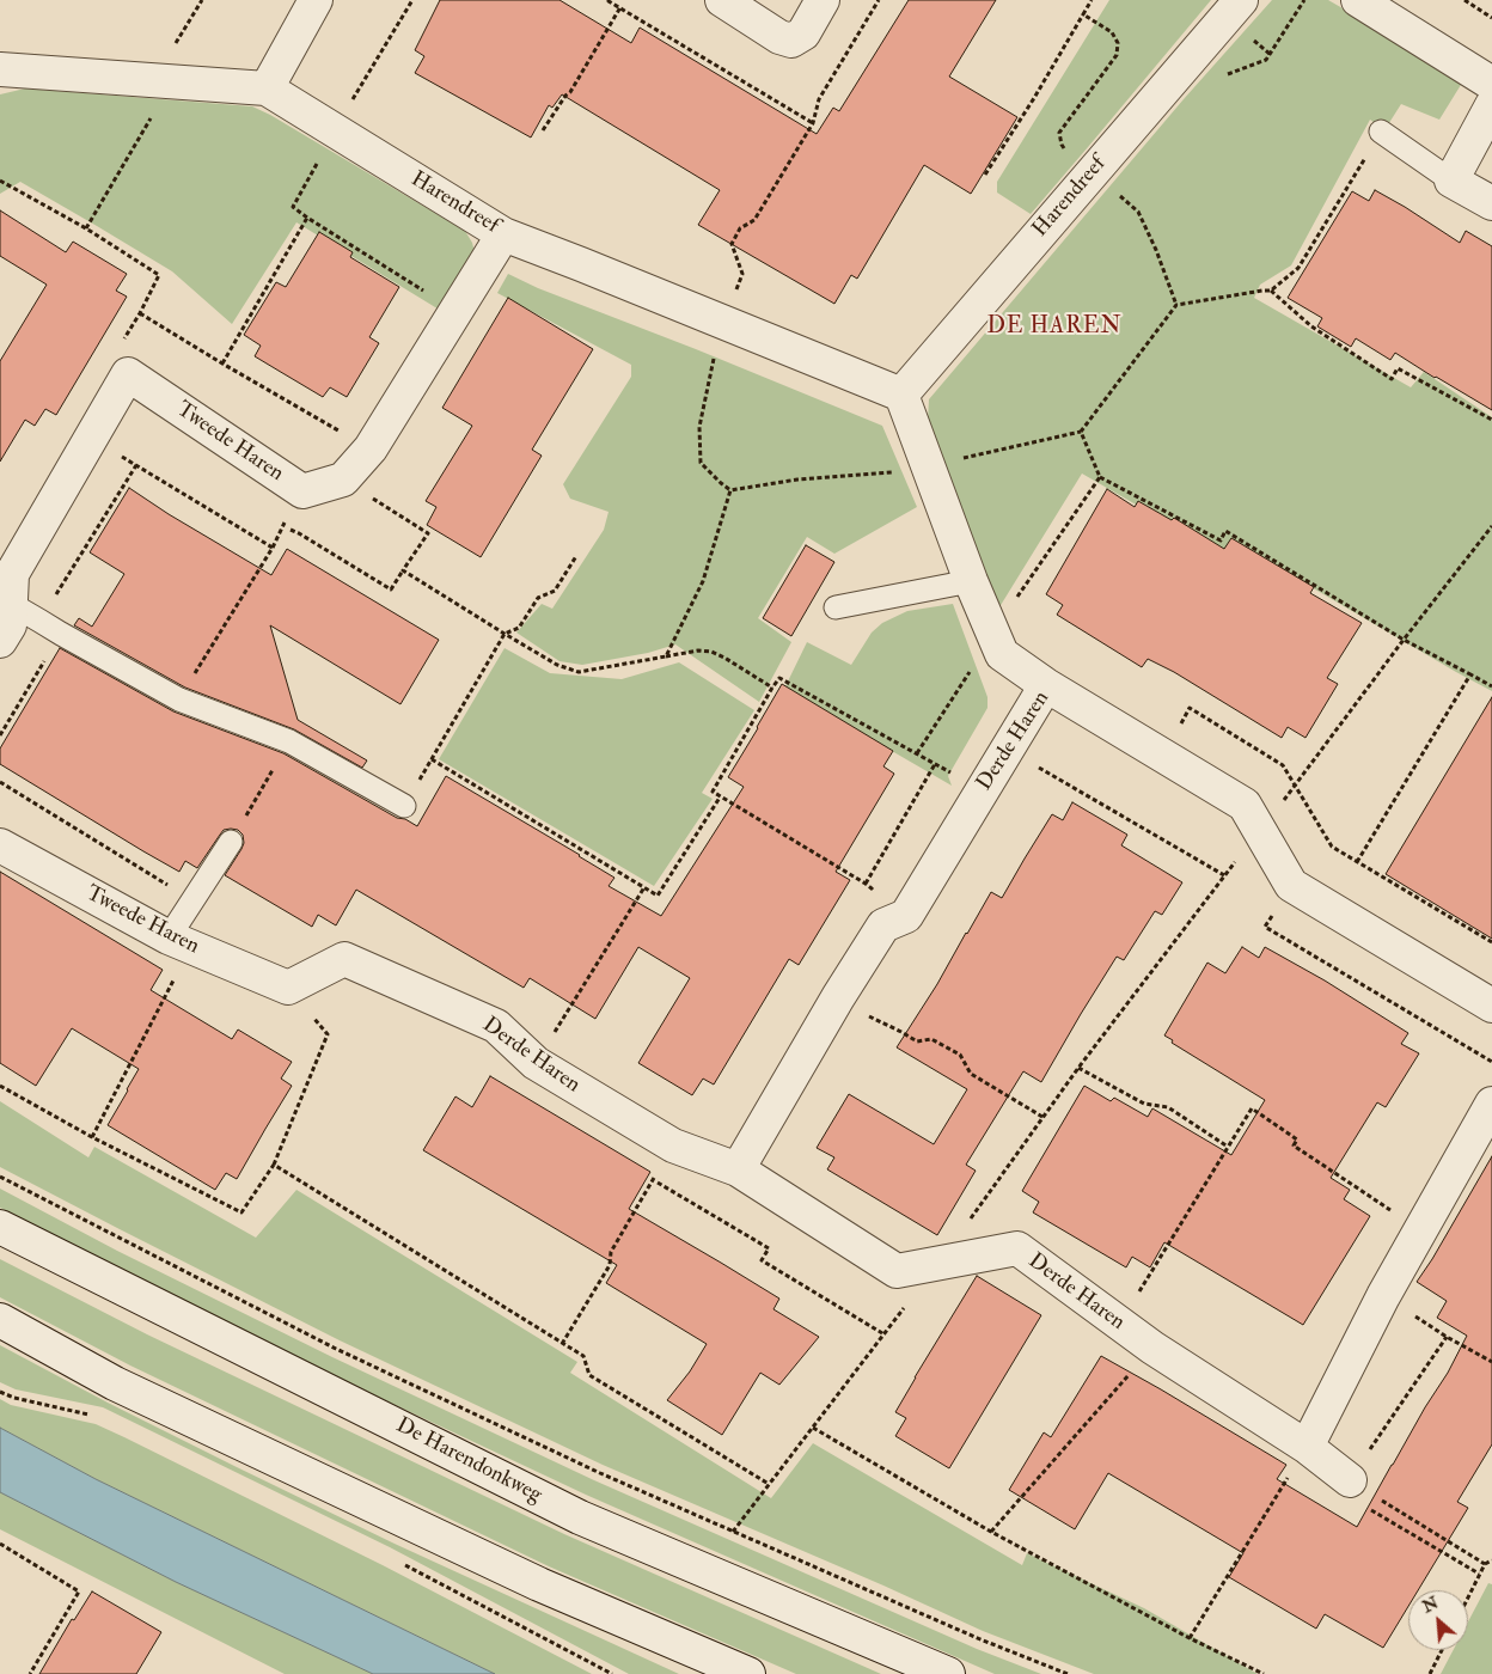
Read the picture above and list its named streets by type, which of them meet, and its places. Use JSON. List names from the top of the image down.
{
  "streets": {
    "street": [
      "Harendreef",
      "Tweede Haren",
      "Derde Haren",
      "De Harendonkweg"
    ]
  },
  "crossings": [
    ["Tweede Haren", "Derde Haren"]
  ],
  "districts": ["DE HAREN"],
  "north": "top left"
}
